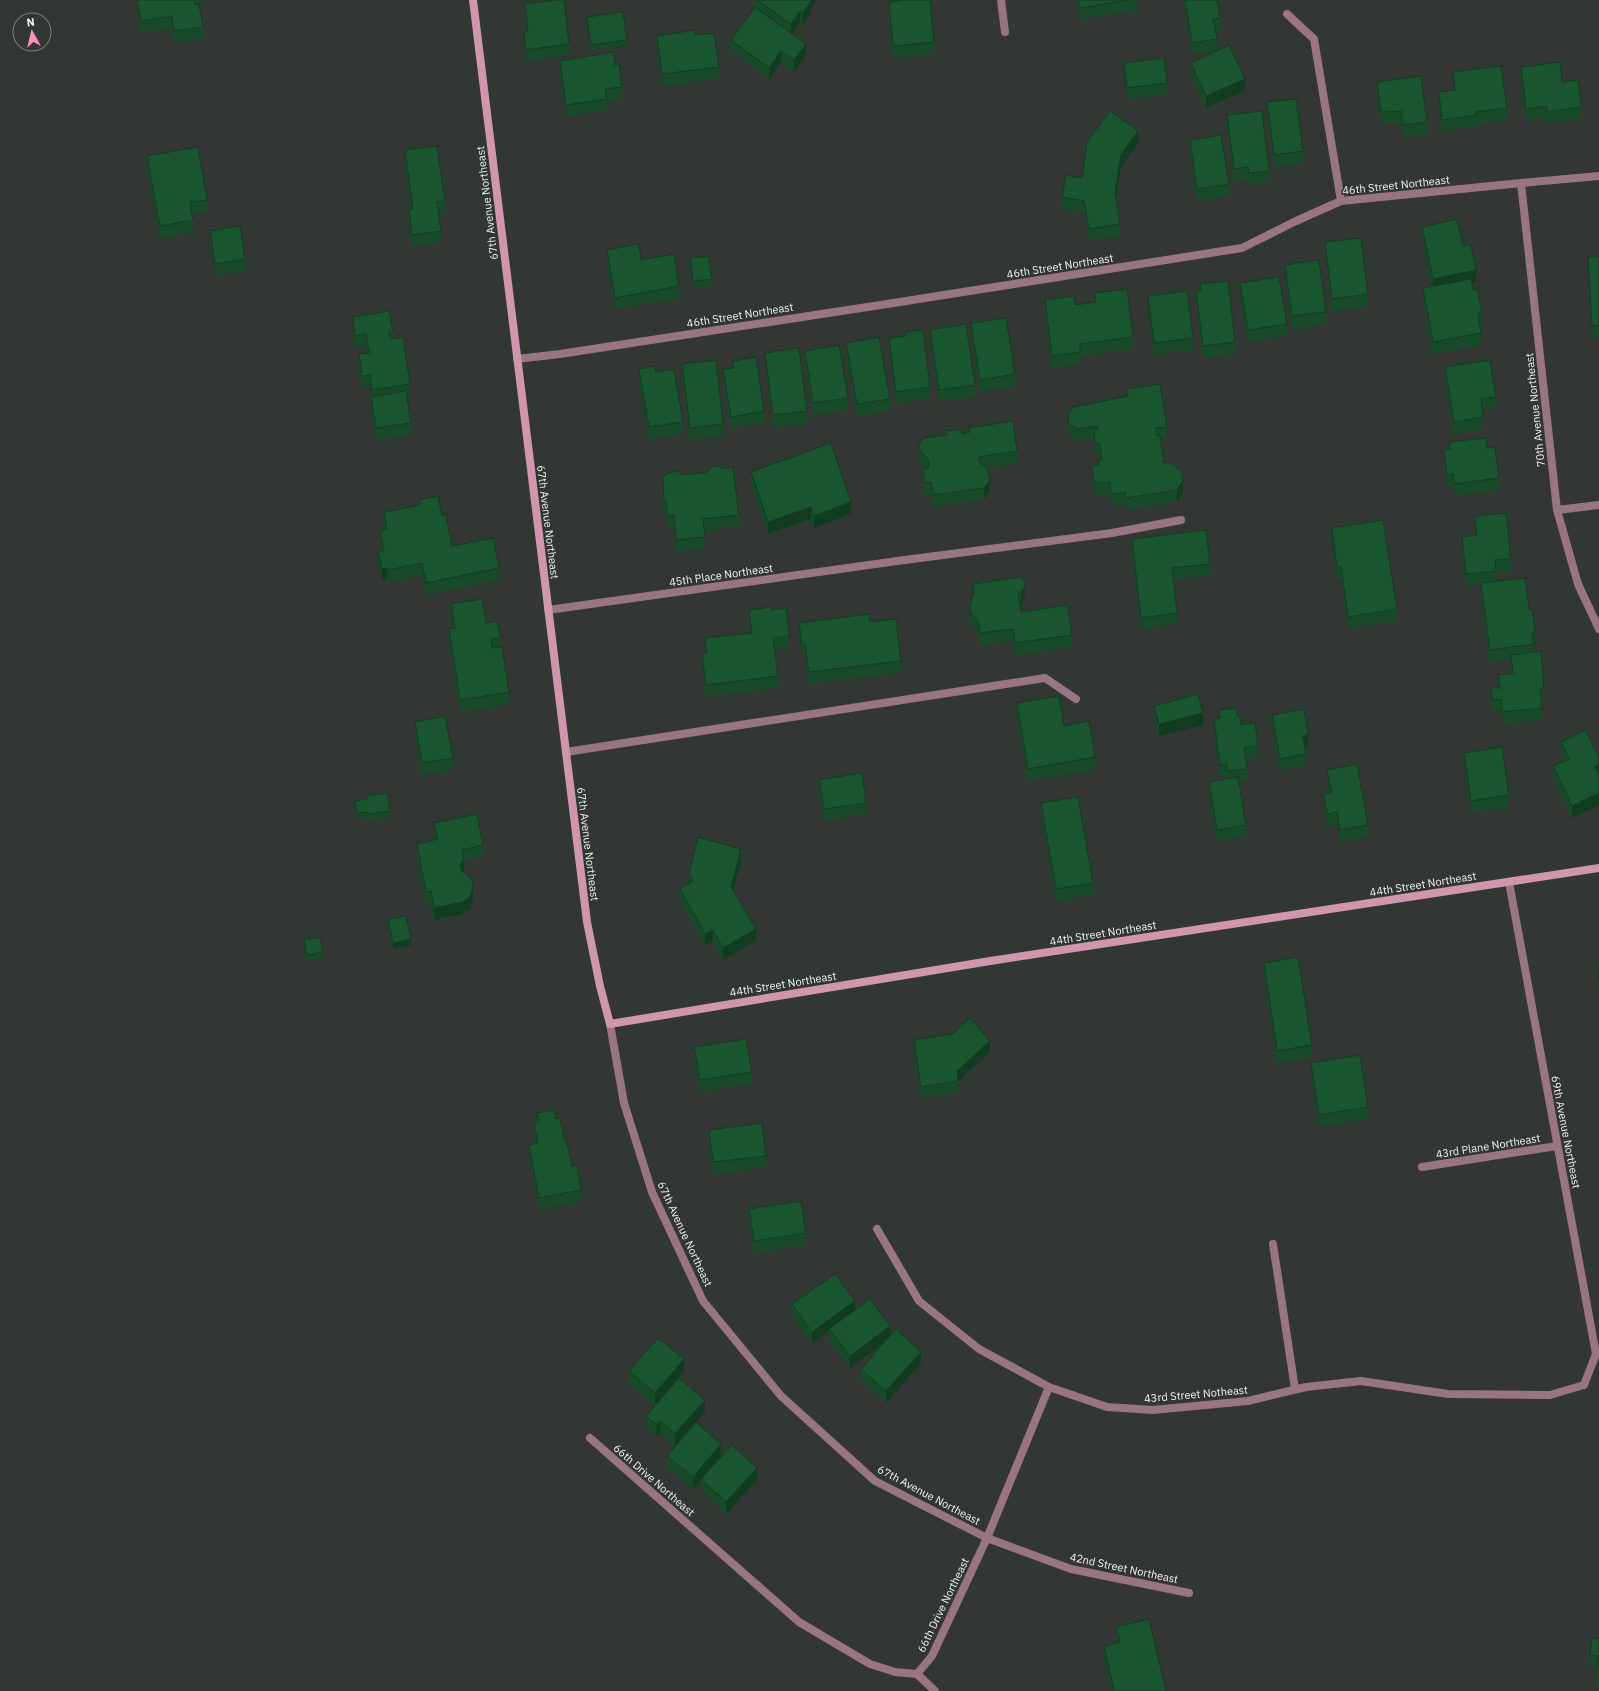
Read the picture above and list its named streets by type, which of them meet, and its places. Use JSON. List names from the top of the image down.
{
  "streets": {
    "street": [
      "46th Street Northeast",
      "67th Avenue Northeast",
      "70th Avenue Northeast",
      "45th Place Northeast",
      "44th Street Northeast",
      "69th Avenue Northeast",
      "43rd Plane Northeast",
      "43rd Street Notheast",
      "66th Drive Northeast",
      "42nd Street Northeast"
    ]
  },
  "crossings": [
    ["46th Street Northeast", "67th Avenue Northeast"],
    ["46th Street Northeast", "70th Avenue Northeast"],
    ["67th Avenue Northeast", "45th Place Northeast"],
    ["67th Avenue Northeast", "44th Street Northeast"],
    ["67th Avenue Northeast", "66th Drive Northeast"],
    ["67th Avenue Northeast", "42nd Street Northeast"],
    ["44th Street Northeast", "69th Avenue Northeast"],
    ["69th Avenue Northeast", "43rd Plane Northeast"],
    ["69th Avenue Northeast", "43rd Street Notheast"],
    ["43rd Street Notheast", "66th Drive Northeast"],
    ["66th Drive Northeast", "42nd Street Northeast"]
  ],
  "north": "top"
}
